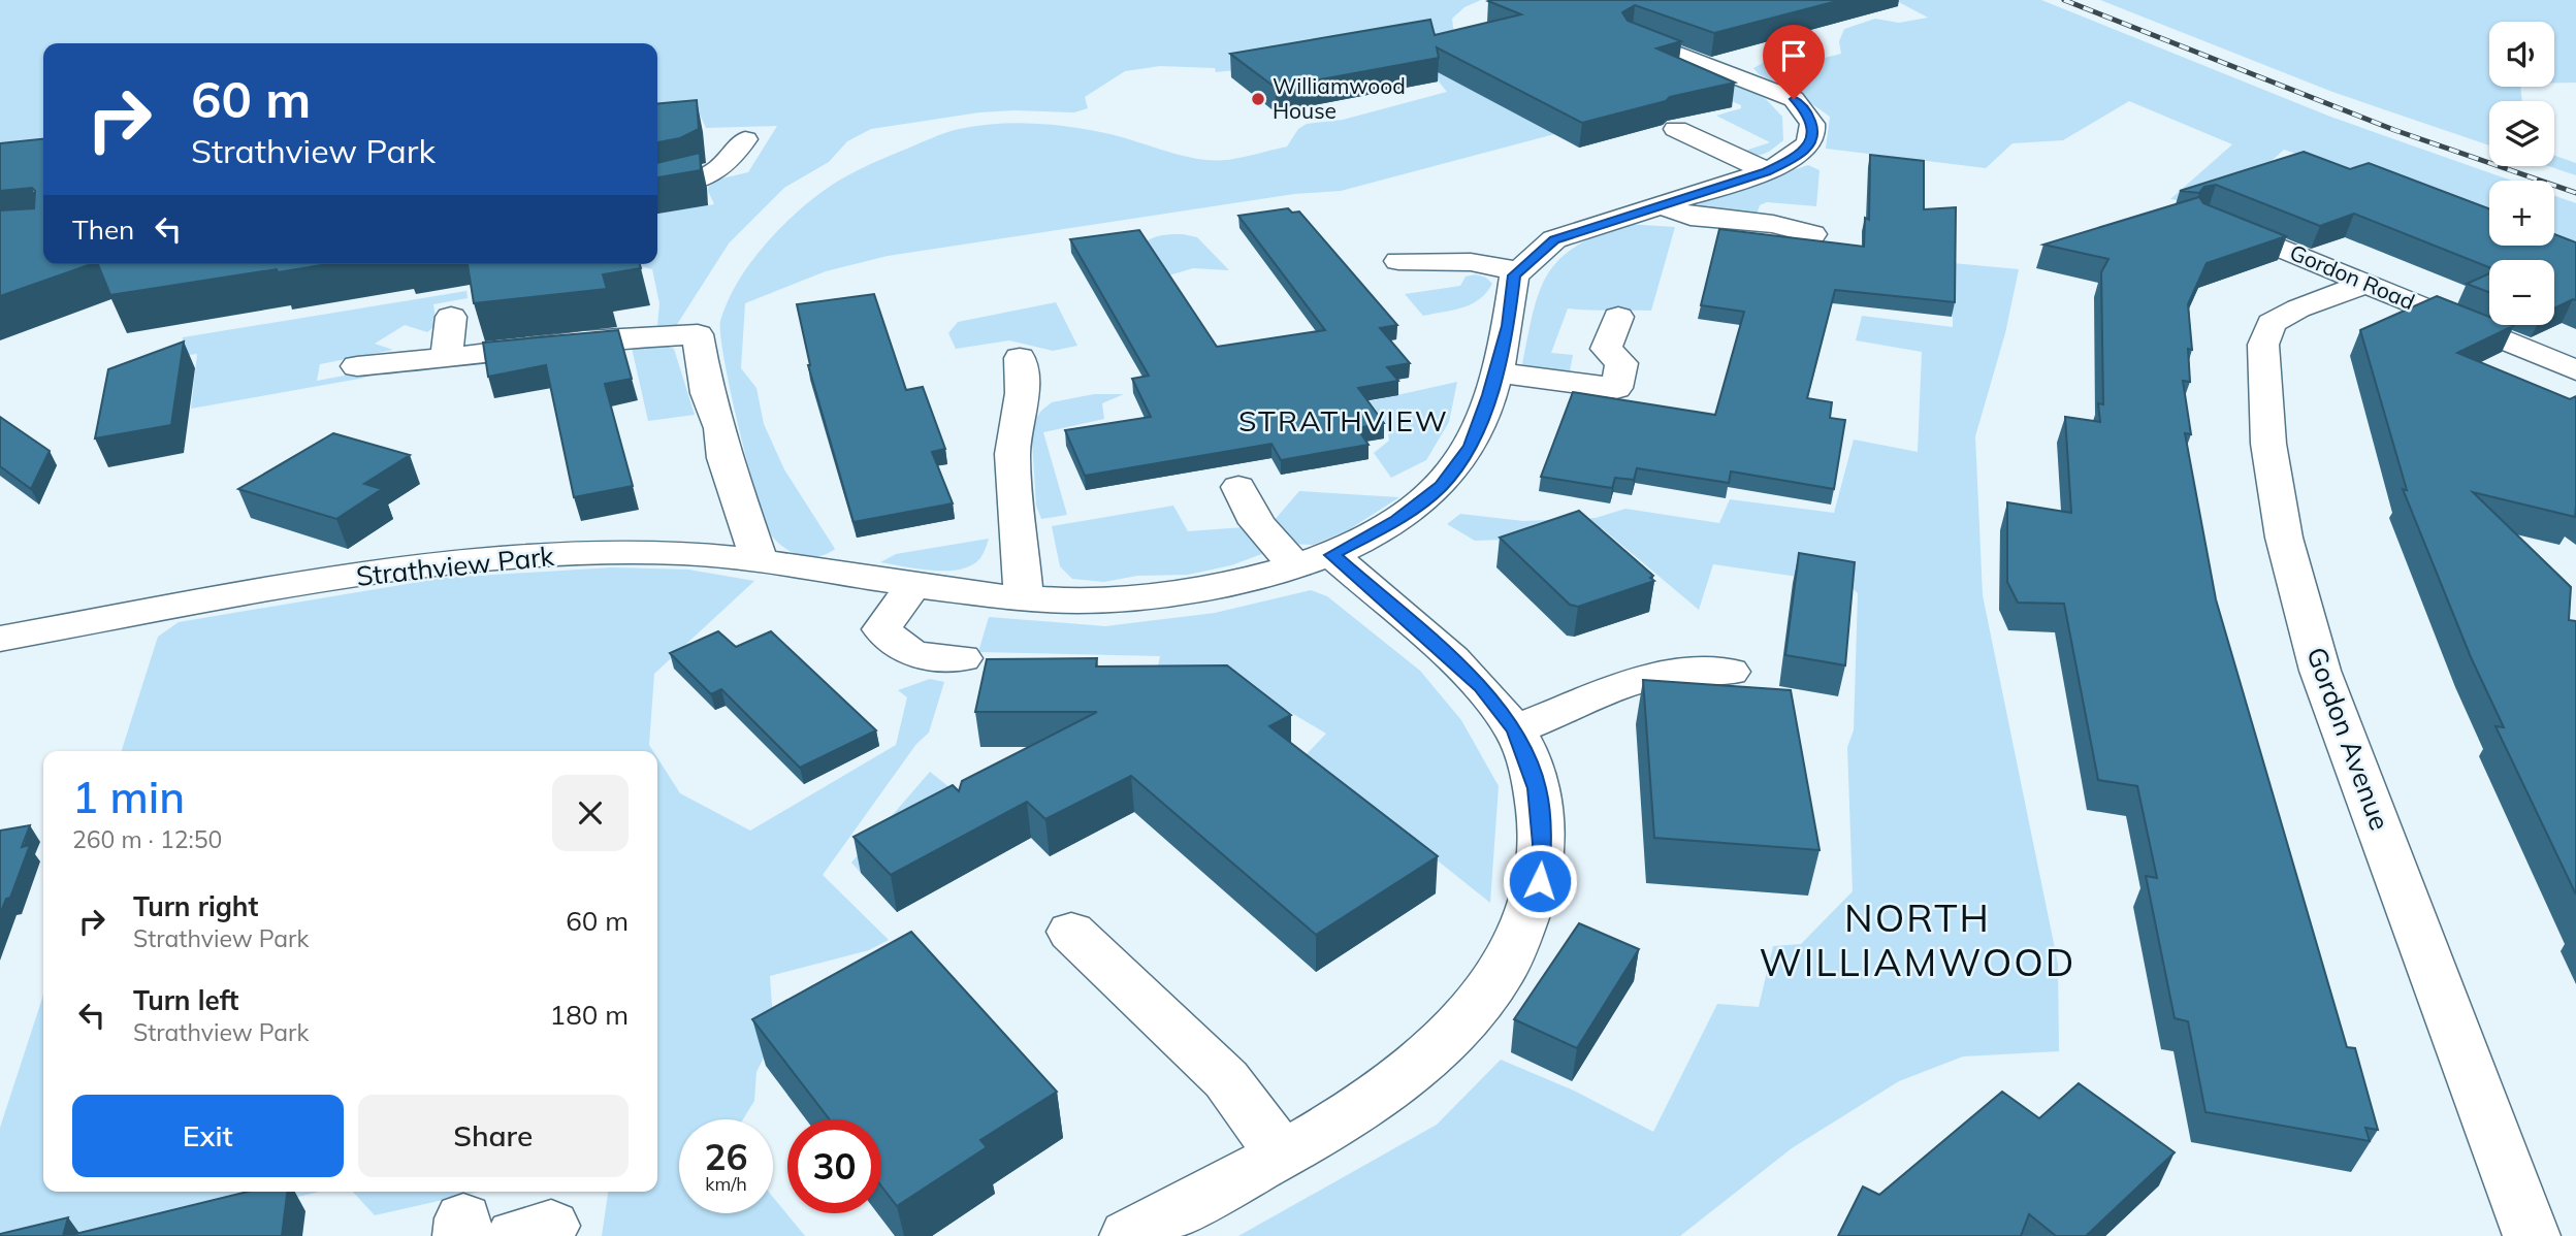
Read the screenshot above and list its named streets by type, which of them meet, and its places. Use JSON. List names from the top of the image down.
{
  "streets": {
    "street": ["Gordon Road", "Strathview Park", "Gordon Avenue"]
  },
  "crossings": [
    ["Gordon Road", "Gordon Avenue"]
  ],
  "districts": ["STRATHVIEW", "NORTH WILLIAMWOOD"],
  "places": ["Williamwood House"],
  "page": {
    "map_buttons": ["+", "−"],
    "turn": ["60 m", "Strathview Park"],
    "then": "Then",
    "heading": ["1 min", "260 m · 12:50"],
    "list": [
      {
        "name": "Turn right",
        "note": "Strathview Park",
        "value": "60 m"
      },
      {
        "name": "Turn left",
        "note": "Strathview Park",
        "value": "180 m"
      }
    ],
    "buttons": ["Exit", "Share"],
    "speed": "26 km/h",
    "limit": "30"
  }
}
